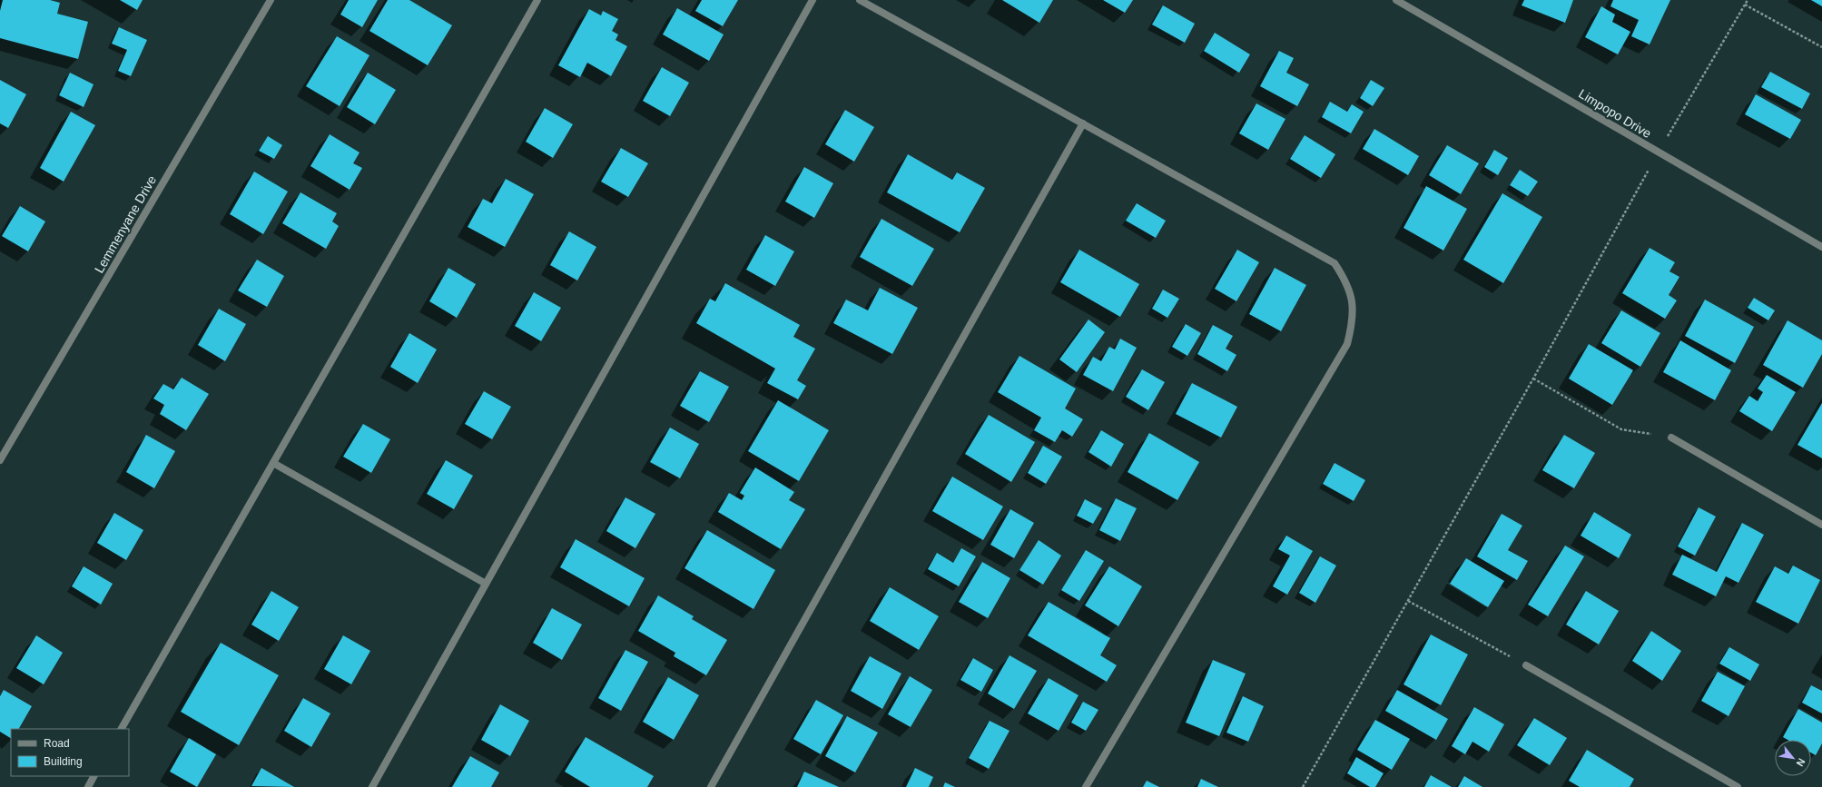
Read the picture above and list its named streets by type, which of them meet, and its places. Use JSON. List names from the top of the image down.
{
  "streets": {
    "street": ["Limpopo Drive", "Lemmenyane Drive"]
  },
  "legend": ["Road", "Building"],
  "north": "bottom right"
}
